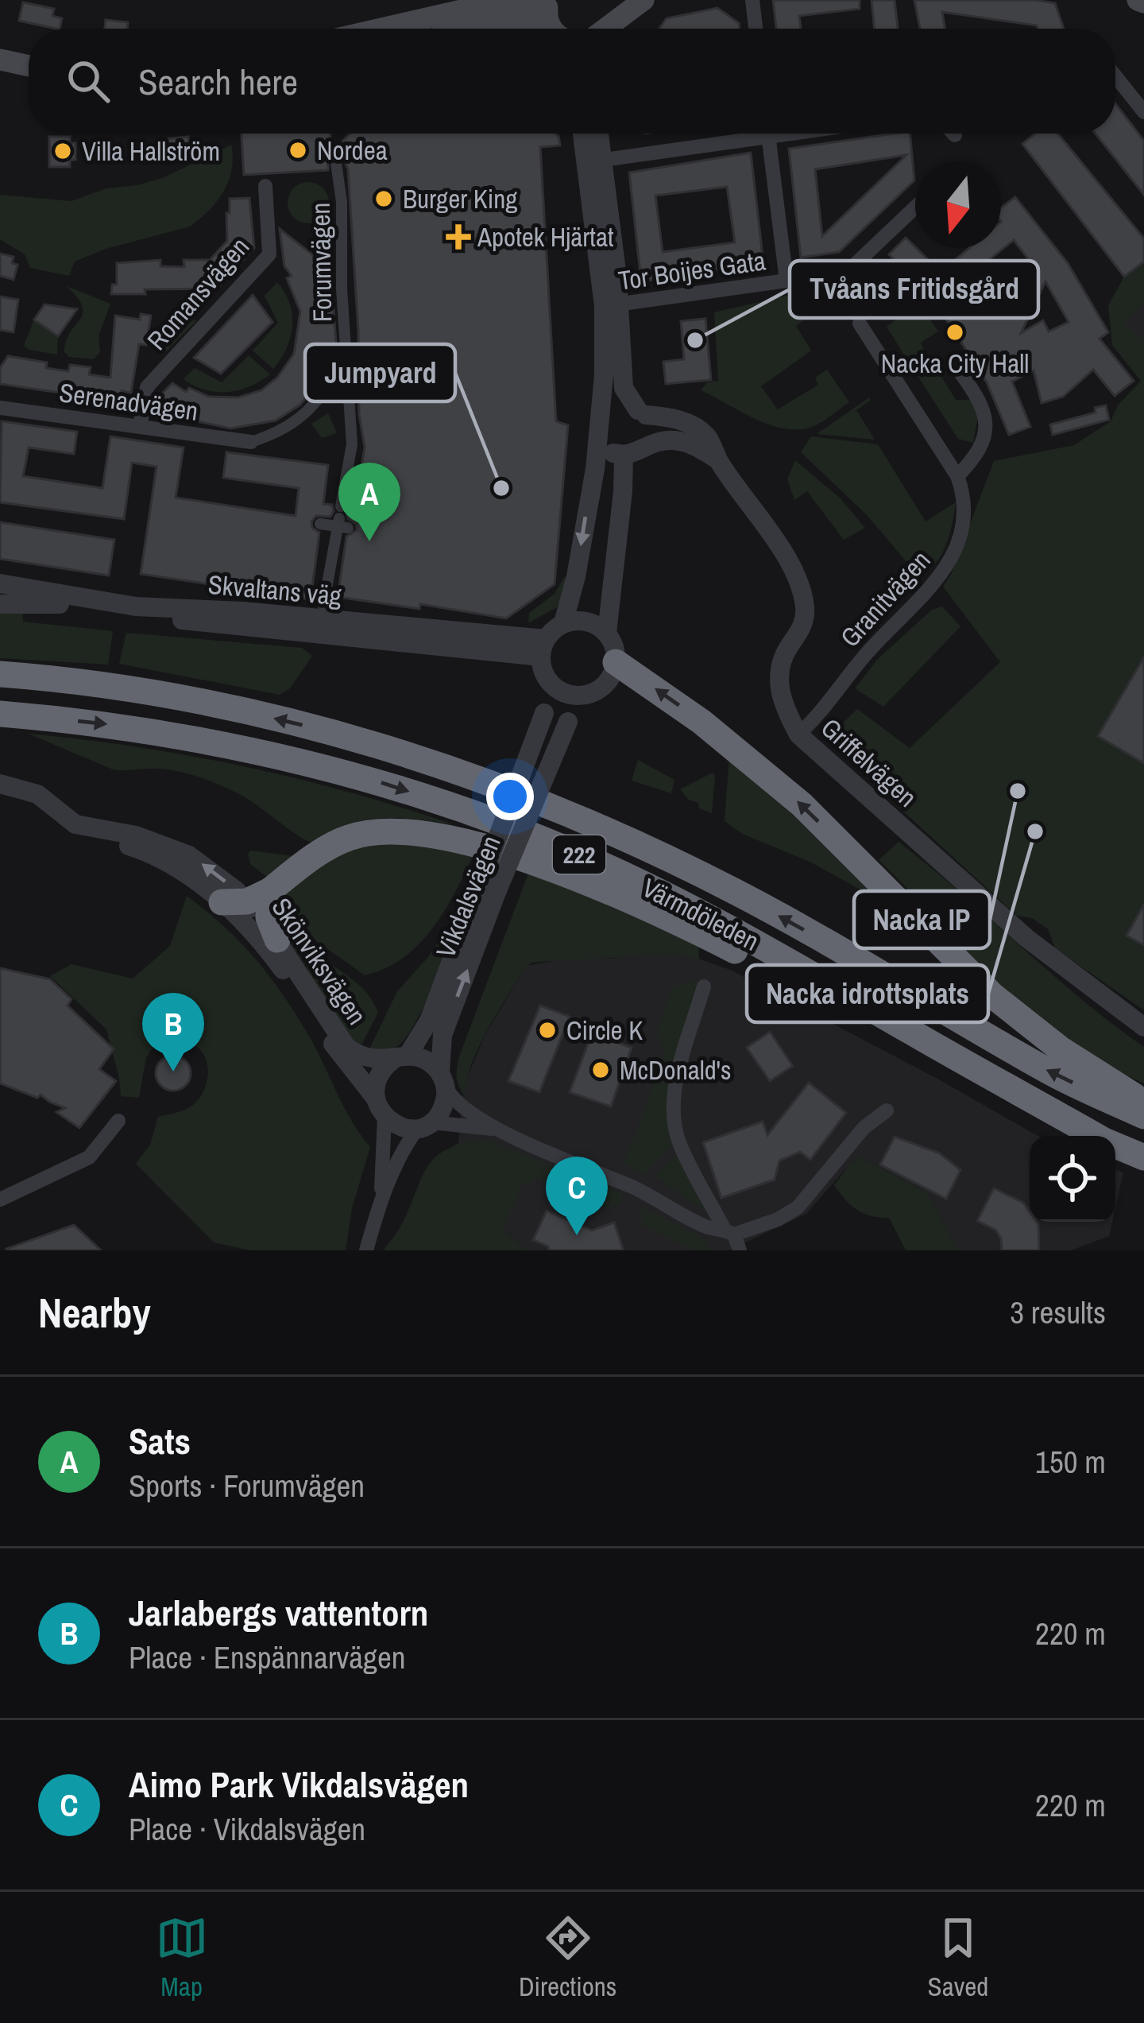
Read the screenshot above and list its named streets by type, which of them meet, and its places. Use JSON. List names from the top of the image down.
{
  "streets": {
    "highway": ["222", "Värmdöleden"],
    "street": [
      "Forumvägen",
      "Tor Boijes Gata",
      "Romansvägen",
      "Serenadvägen",
      "Skvaltans väg",
      "Granitvägen",
      "Griffelvägen",
      "Vikdalsvägen",
      "Skönviksvägen"
    ]
  },
  "crossings": [
    ["Romansvägen", "Serenadvägen"],
    ["Skvaltans väg", "Vikdalsvägen"],
    ["Granitvägen", "Griffelvägen"],
    ["Vikdalsvägen", "Skönviksvägen"]
  ],
  "places": {
    "other": [
      "Nordea",
      "Villa Hallström",
      "Burger King",
      "Nacka City Hall",
      "Tvåans Fritidsgård",
      "Jumpyard",
      "Nacka IP",
      "Nacka idrottsplats",
      "Circle K",
      "McDonald's"
    ],
    "health": ["Apotek Hjärtat"]
  },
  "north": "bottom",
  "page": {
    "search": "Search here",
    "pins": ["A", "B", "C"],
    "heading": ["Nearby", "3 results"],
    "list": [
      {
        "mark": "A",
        "name": "Sats",
        "note": "Sports · Forumvägen",
        "value": "150 m"
      },
      {
        "mark": "B",
        "name": "Jarlabergs vattentorn",
        "note": "Place · Enspännarvägen",
        "value": "220 m"
      },
      {
        "mark": "C",
        "name": "Aimo Park Vikdalsvägen",
        "note": "Place · Vikdalsvägen",
        "value": "220 m"
      }
    ],
    "nav": ["Map", "Directions", "Saved"]
  }
}
